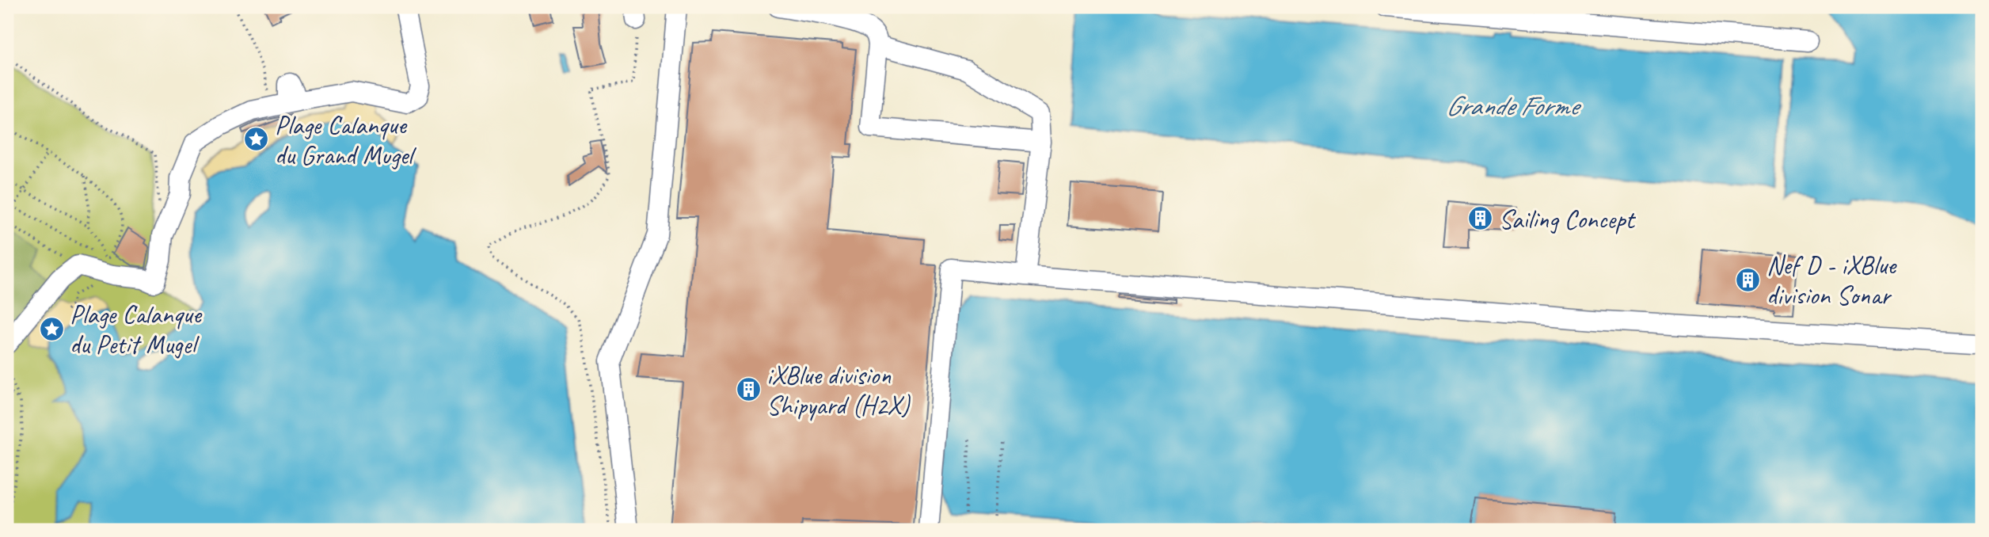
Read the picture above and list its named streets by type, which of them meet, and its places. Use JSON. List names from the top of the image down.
{
  "water": ["Grande Forme"],
  "places": {
    "place": ["Plage Calanque du Grand Mugel", "Plage Calanque du Petit Mugel"],
    "building": ["Sailing Concept", "Nef D - iXBlue division Sonar", "iXBlue division Shipyard (H2X)"]
  }
}
